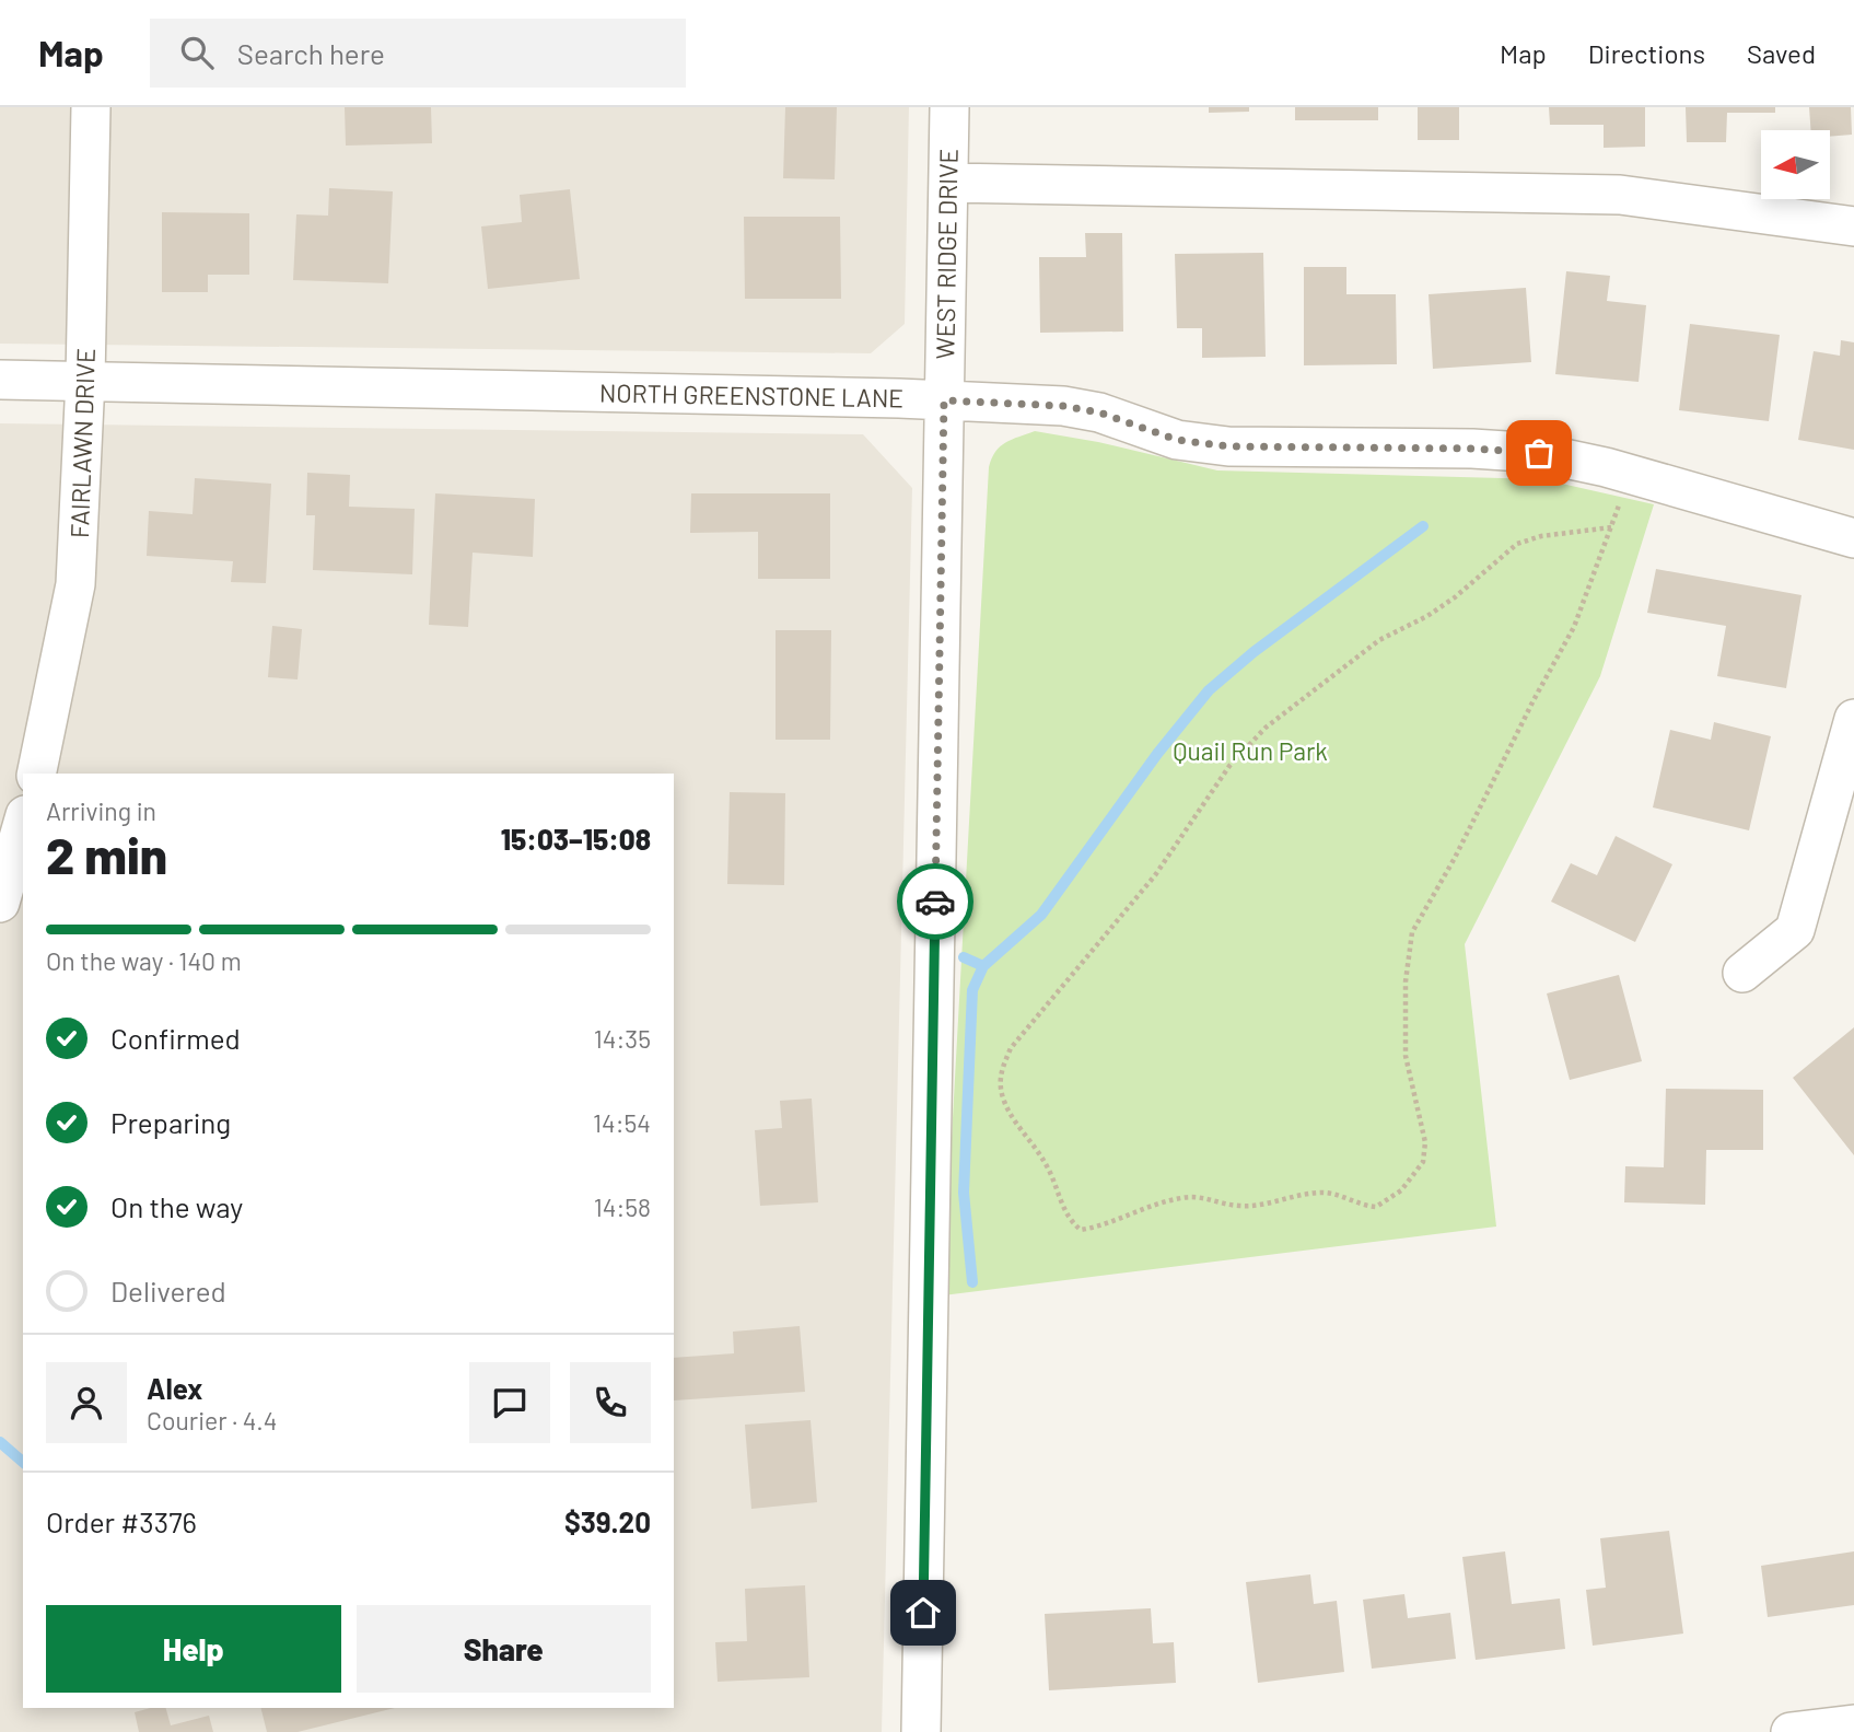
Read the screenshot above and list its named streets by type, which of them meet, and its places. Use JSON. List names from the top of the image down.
{
  "streets": {
    "street": ["WEST RIDGE DRIVE", "NORTH GREENSTONE LANE", "FAIRLAWN DRIVE"]
  },
  "crossings": [
    ["WEST RIDGE DRIVE", "NORTH GREENSTONE LANE"],
    ["NORTH GREENSTONE LANE", "FAIRLAWN DRIVE"]
  ],
  "parks": ["Quail Run Park"],
  "north": "left",
  "page": {
    "header": "Map",
    "search": "Search here",
    "nav": ["Map", "Directions", "Saved"],
    "heading": ["2 min", "Arriving in", "15:03–15:08"],
    "panel": [
      "Alex",
      "Courier · 4.4",
      "Order #3376",
      "$39.20"
    ],
    "bar": "On the way · 140 m",
    "list": [
      ["Confirmed", "14:35"],
      ["Preparing", "14:54"],
      ["On the way", "14:58"],
      "Delivered"
    ],
    "buttons": ["Help", "Share"]
  }
}
